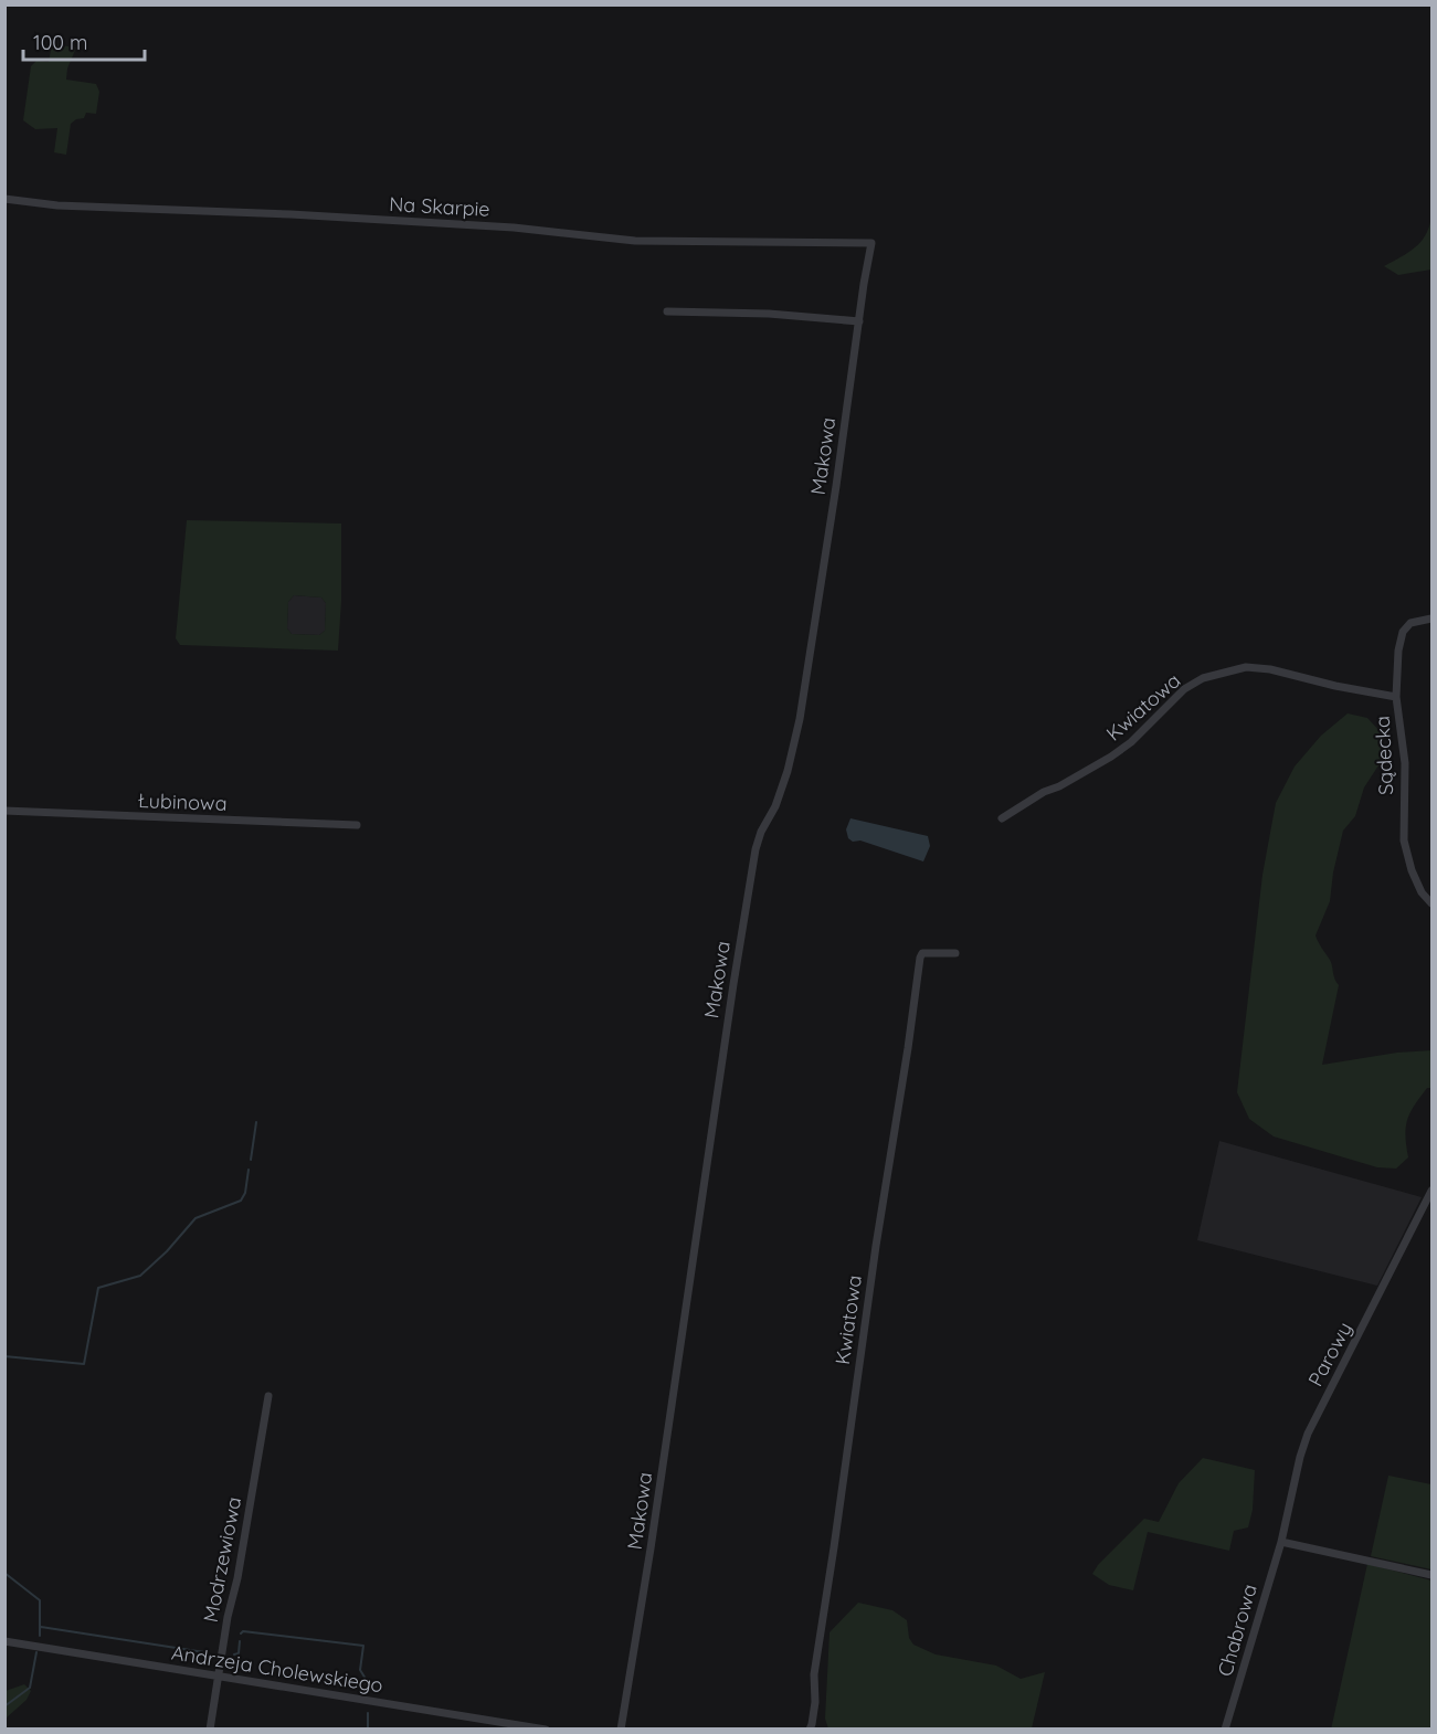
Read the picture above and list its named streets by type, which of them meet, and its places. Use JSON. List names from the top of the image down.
{
  "streets": {
    "street": [
      "Na Skarpie",
      "Makowa",
      "Kwiatowa",
      "Sądecka",
      "Łubinowa",
      "Parowy",
      "Modrzewiowa",
      "Chabrowa",
      "Andrzeja Cholewskiego"
    ]
  },
  "crossings": [
    ["Na Skarpie", "Makowa"],
    ["Kwiatowa", "Sądecka"],
    ["Parowy", "Chabrowa"],
    ["Modrzewiowa", "Andrzeja Cholewskiego"]
  ],
  "scale_bar": "100 m"
}
